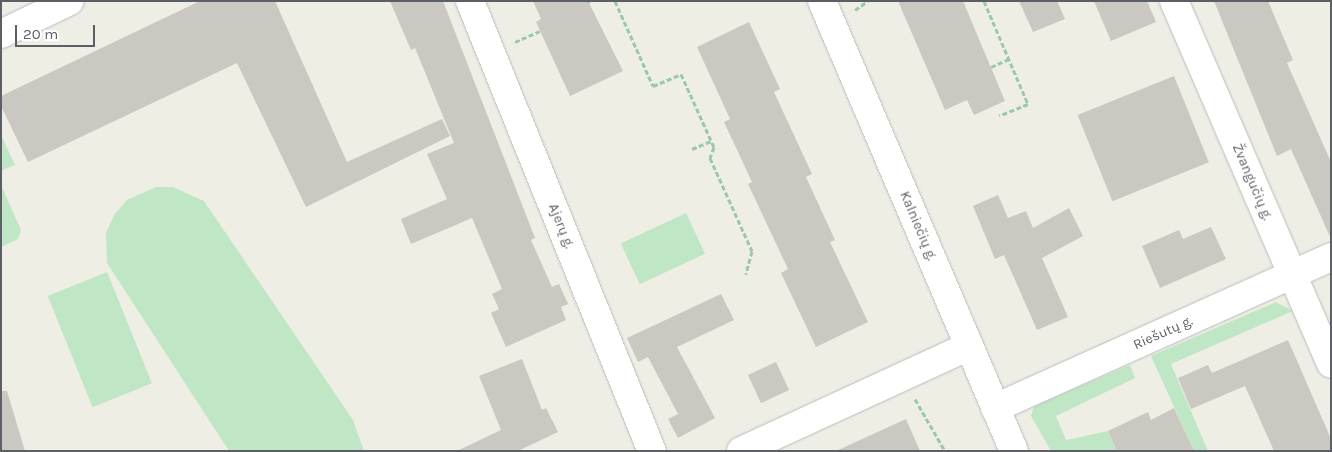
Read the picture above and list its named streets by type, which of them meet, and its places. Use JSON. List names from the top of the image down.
{
  "streets": {
    "street": [
      "Žvangučių g.",
      "Ajerų g.",
      "Kalniečių g.",
      "Riešutų g."
    ]
  },
  "crossings": [
    ["Žvangučių g.", "Riešutų g."],
    ["Kalniečių g.", "Riešutų g."]
  ],
  "scale_bar": "20 m"
}
